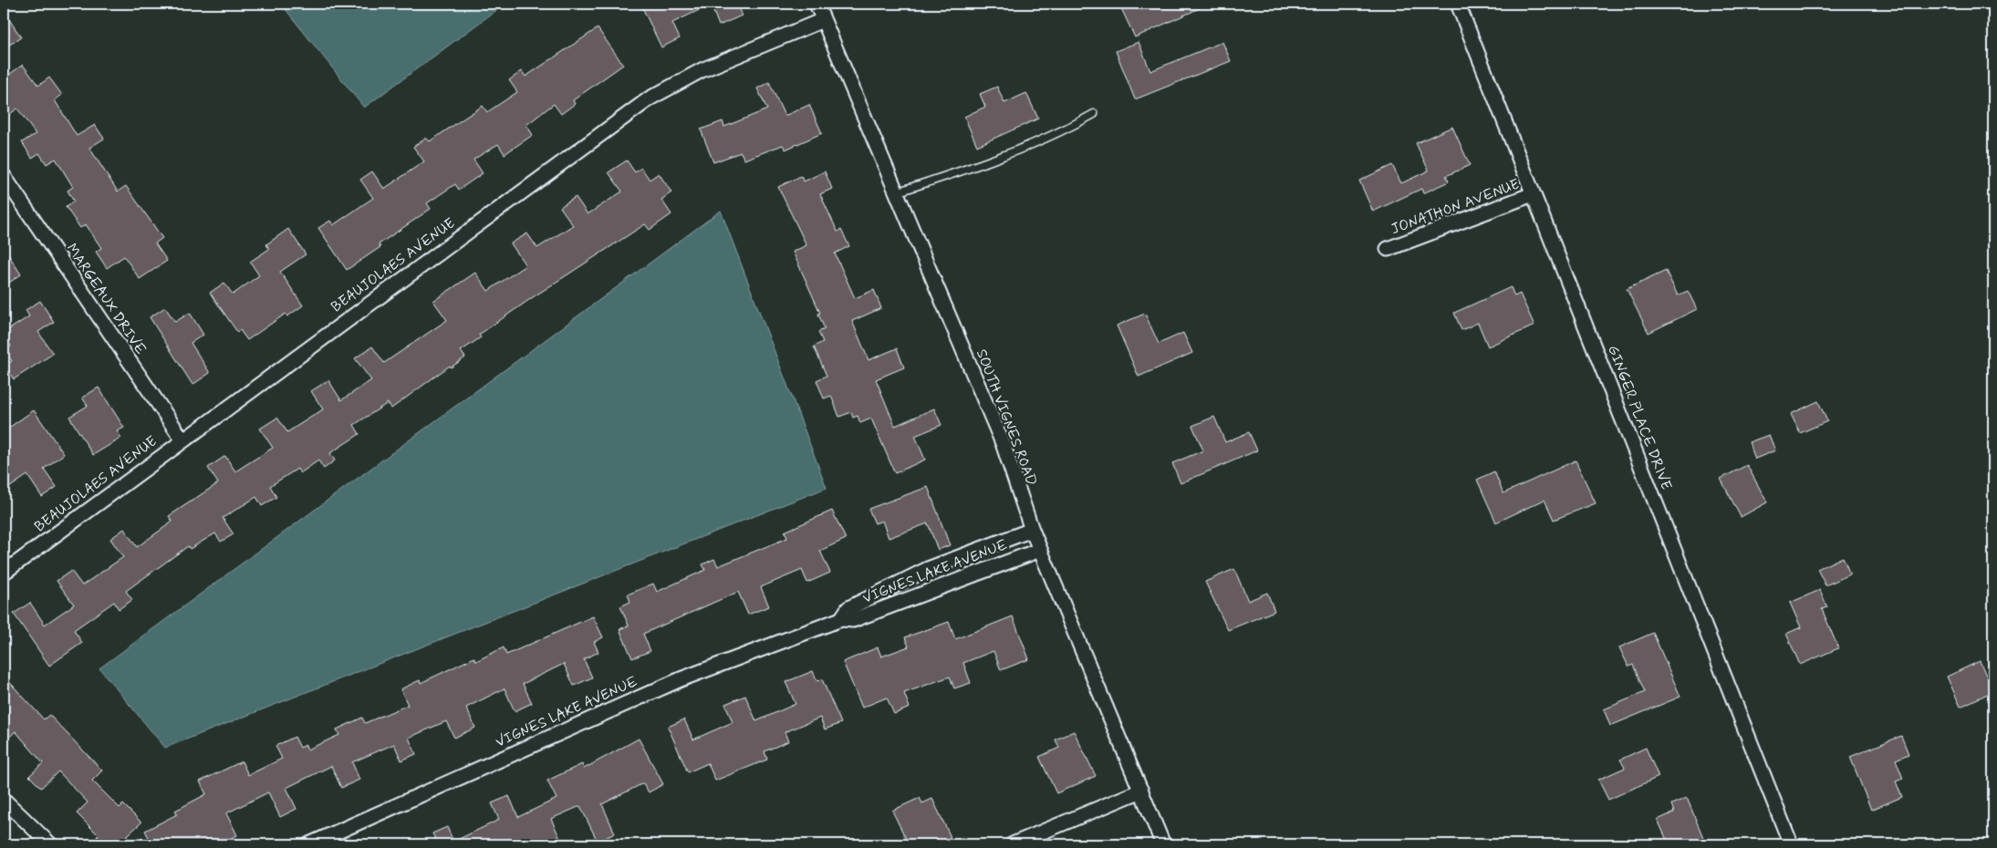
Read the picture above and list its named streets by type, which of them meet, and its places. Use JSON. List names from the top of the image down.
{
  "streets": {
    "street": [
      "JONATHON AVENUE",
      "BEAUJOLAES AVENUE",
      "MARGEAUX DRIVE",
      "SOUTH VIGNES ROAD",
      "GINGER PLACE DRIVE",
      "VIGNES LAKE AVENUE"
    ]
  },
  "crossings": [
    ["JONATHON AVENUE", "GINGER PLACE DRIVE"],
    ["BEAUJOLAES AVENUE", "MARGEAUX DRIVE"],
    ["BEAUJOLAES AVENUE", "SOUTH VIGNES ROAD"],
    ["SOUTH VIGNES ROAD", "VIGNES LAKE AVENUE"]
  ]
}
